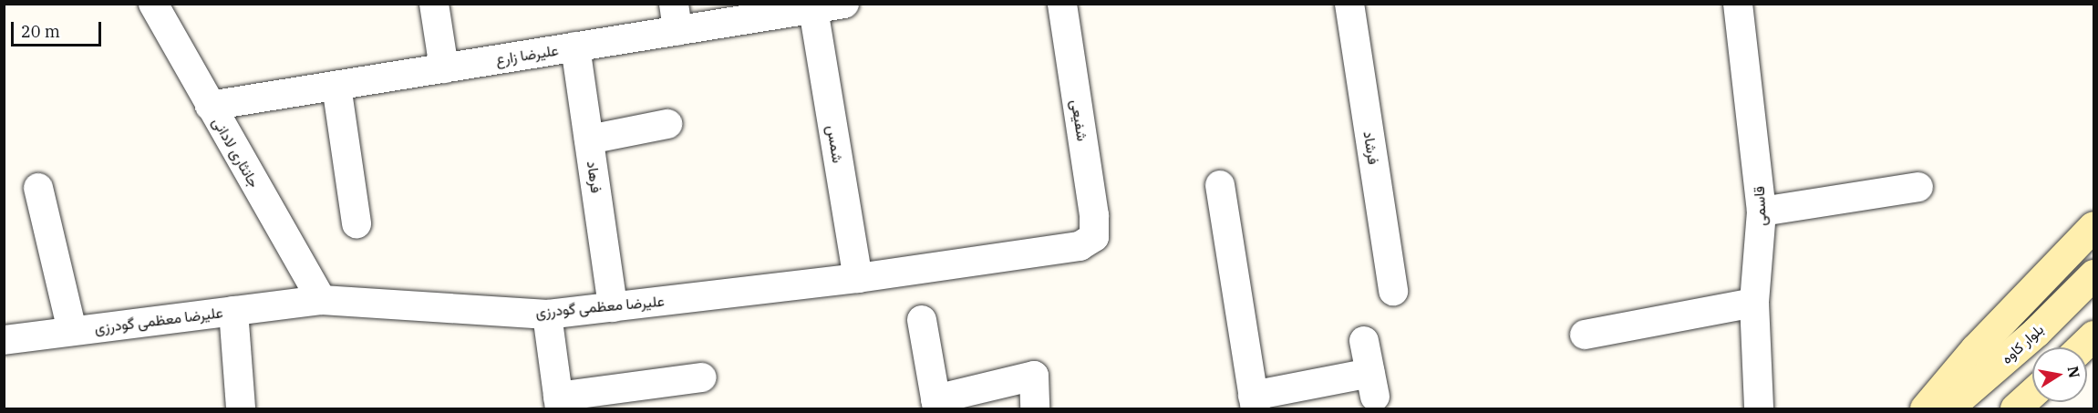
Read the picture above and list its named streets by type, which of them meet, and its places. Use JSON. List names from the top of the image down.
{
  "streets": {
    "main road": ["بلوار کاوه"],
    "street": [
      "علیرضا زارع",
      "شفیعی",
      "شمس",
      "فرشاد",
      "جانثاری لادانی",
      "فرهاد",
      "قاسمی",
      "علیرضا معظمی گودرزی"
    ]
  },
  "crossings": [
    ["علیرضا زارع", "شمس"],
    ["علیرضا زارع", "جانثاری لادانی"],
    ["علیرضا زارع", "فرهاد"],
    ["شفیعی", "علیرضا معظمی گودرزی"],
    ["شمس", "علیرضا معظمی گودرزی"],
    ["جانثاری لادانی", "علیرضا معظمی گودرزی"],
    ["فرهاد", "علیرضا معظمی گودرزی"]
  ],
  "scale_bar": "20 m",
  "north": "right"
}
